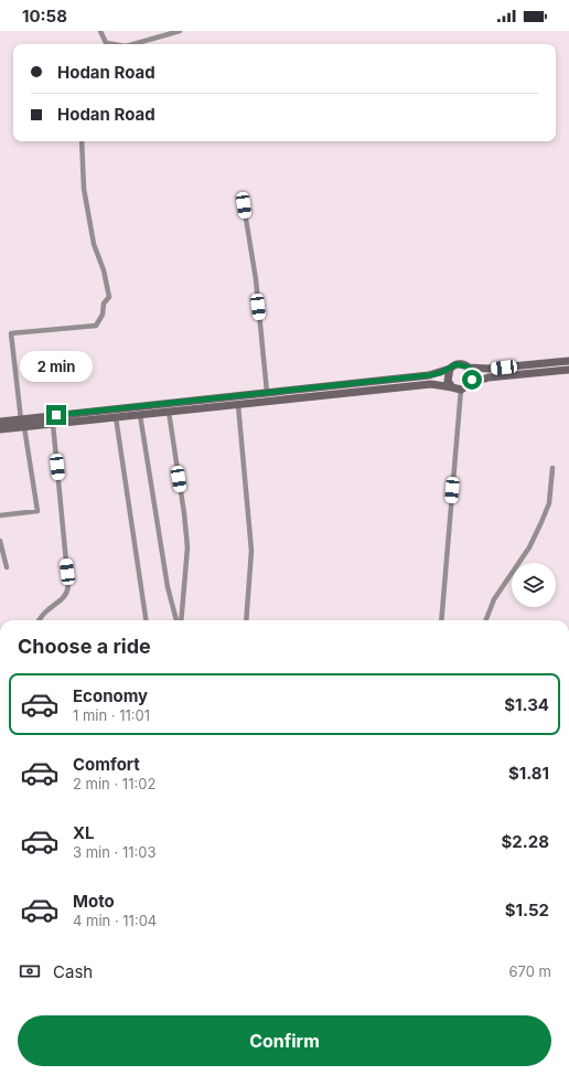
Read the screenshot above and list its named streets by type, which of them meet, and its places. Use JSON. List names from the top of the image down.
{
  "page": {
    "status": "10:58",
    "banner": ["Hodan Road", "Hodan Road"],
    "bubble": "2 min",
    "heading": "Choose a ride",
    "list": [
      {
        "name": "Economy",
        "note": "1 min · 11:01",
        "value": "$1.34"
      },
      {
        "name": "Comfort",
        "note": "2 min · 11:02",
        "value": "$1.81"
      },
      {
        "name": "XL",
        "note": "3 min · 11:03",
        "value": "$2.28"
      },
      {
        "name": "Moto",
        "note": "4 min · 11:04",
        "value": "$1.52"
      }
    ],
    "pay": ["Cash", "670 m"],
    "buttons": "Confirm"
  }
}
